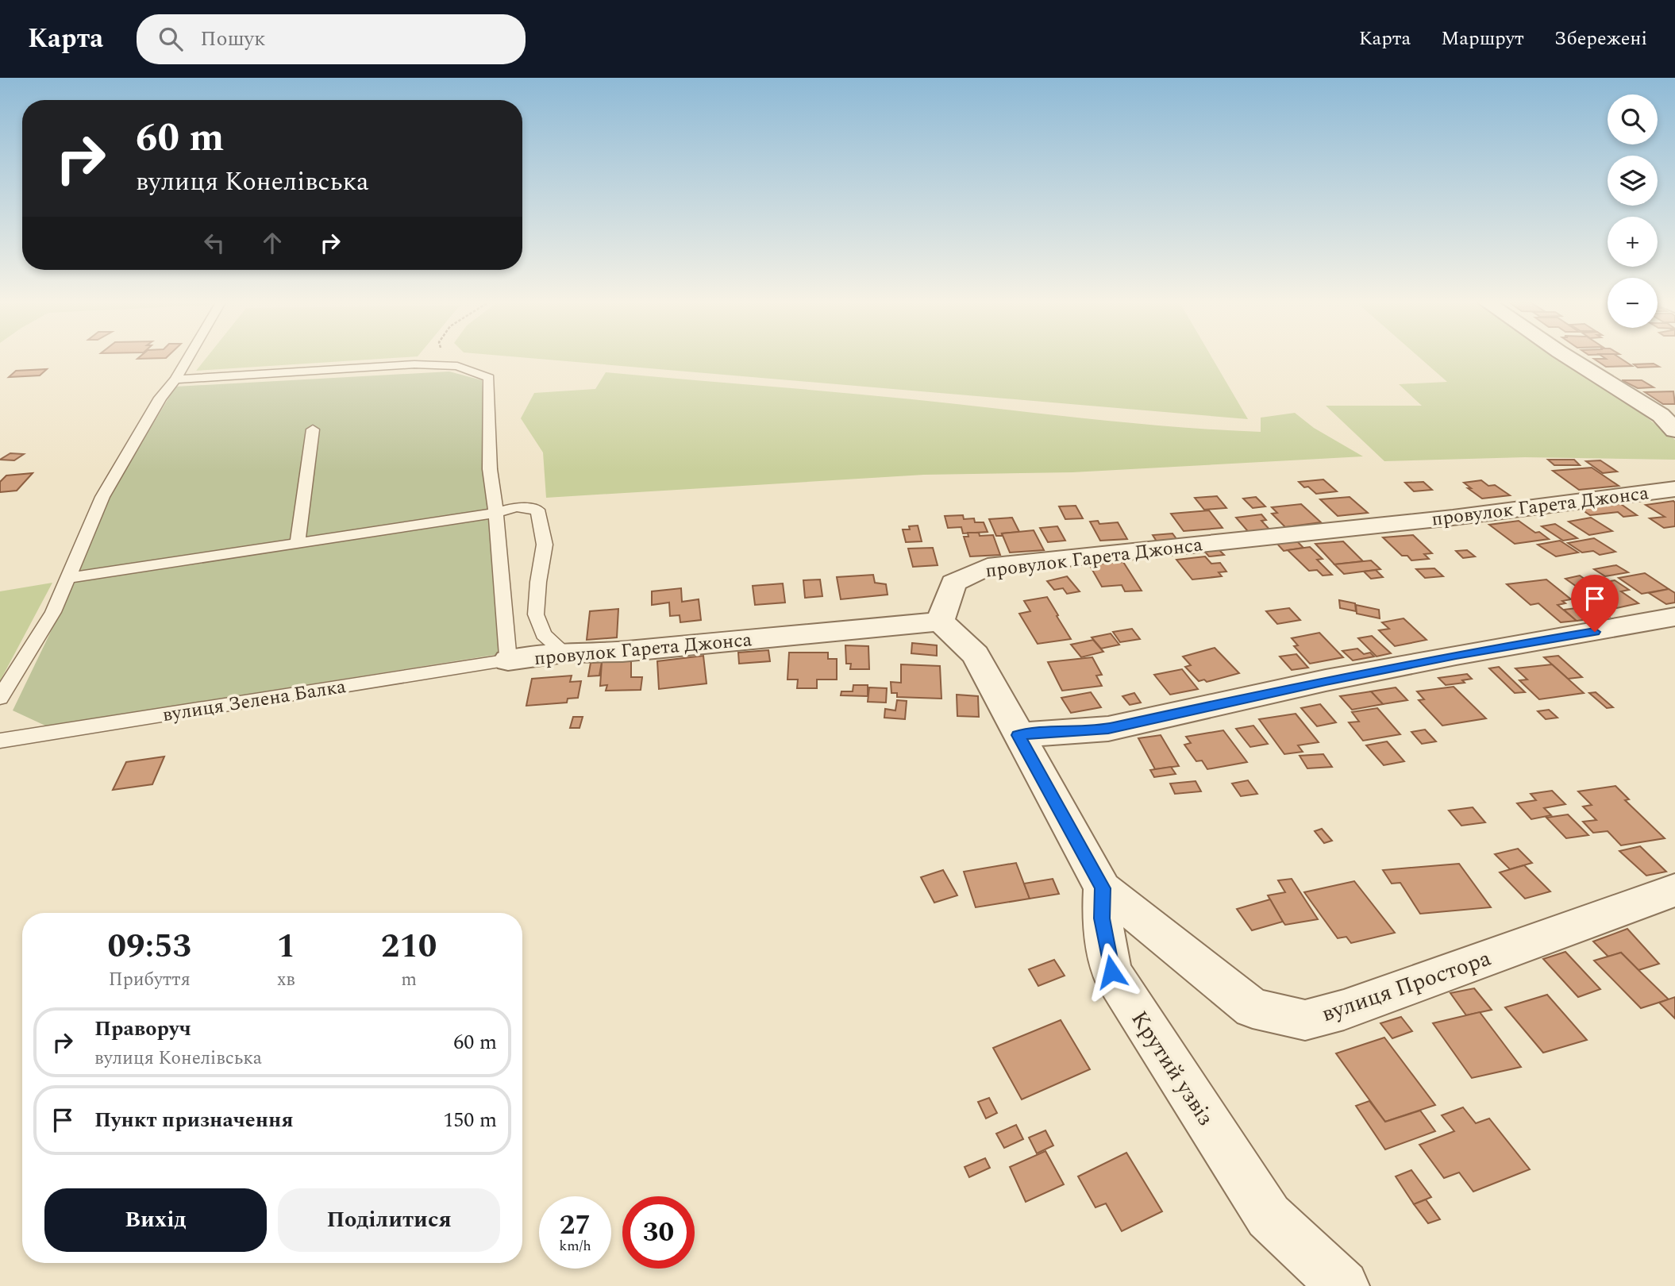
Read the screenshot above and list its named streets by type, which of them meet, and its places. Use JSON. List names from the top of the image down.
{
  "streets": {
    "street": ["провулок Гарета Джонса", "вулиця Простора", "Крутий узвіз"],
    "lane": ["вулиця Зелена Балка"]
  },
  "crossings": [
    ["провулок Гарета Джонса", "вулиця Зелена Балка"],
    ["вулиця Простора", "Крутий узвіз"]
  ],
  "page": {
    "header": "Карта",
    "search": "Пошук",
    "nav": ["Карта", "Маршрут", "Збережені"],
    "map_buttons": ["+", "−"],
    "turn": ["60 m", "вулиця Конелівська"],
    "eta": [
      "09:53",
      "Прибуття",
      "1",
      "хв",
      "210",
      "m"
    ],
    "list": [
      {
        "name": "Праворуч",
        "note": "вулиця Конелівська",
        "value": "60 m"
      },
      {
        "name": "Пункт призначення",
        "value": "150 m"
      }
    ],
    "buttons": ["Вихід", "Поділитися"],
    "speed": "27 km/h",
    "limit": "30"
  }
}
